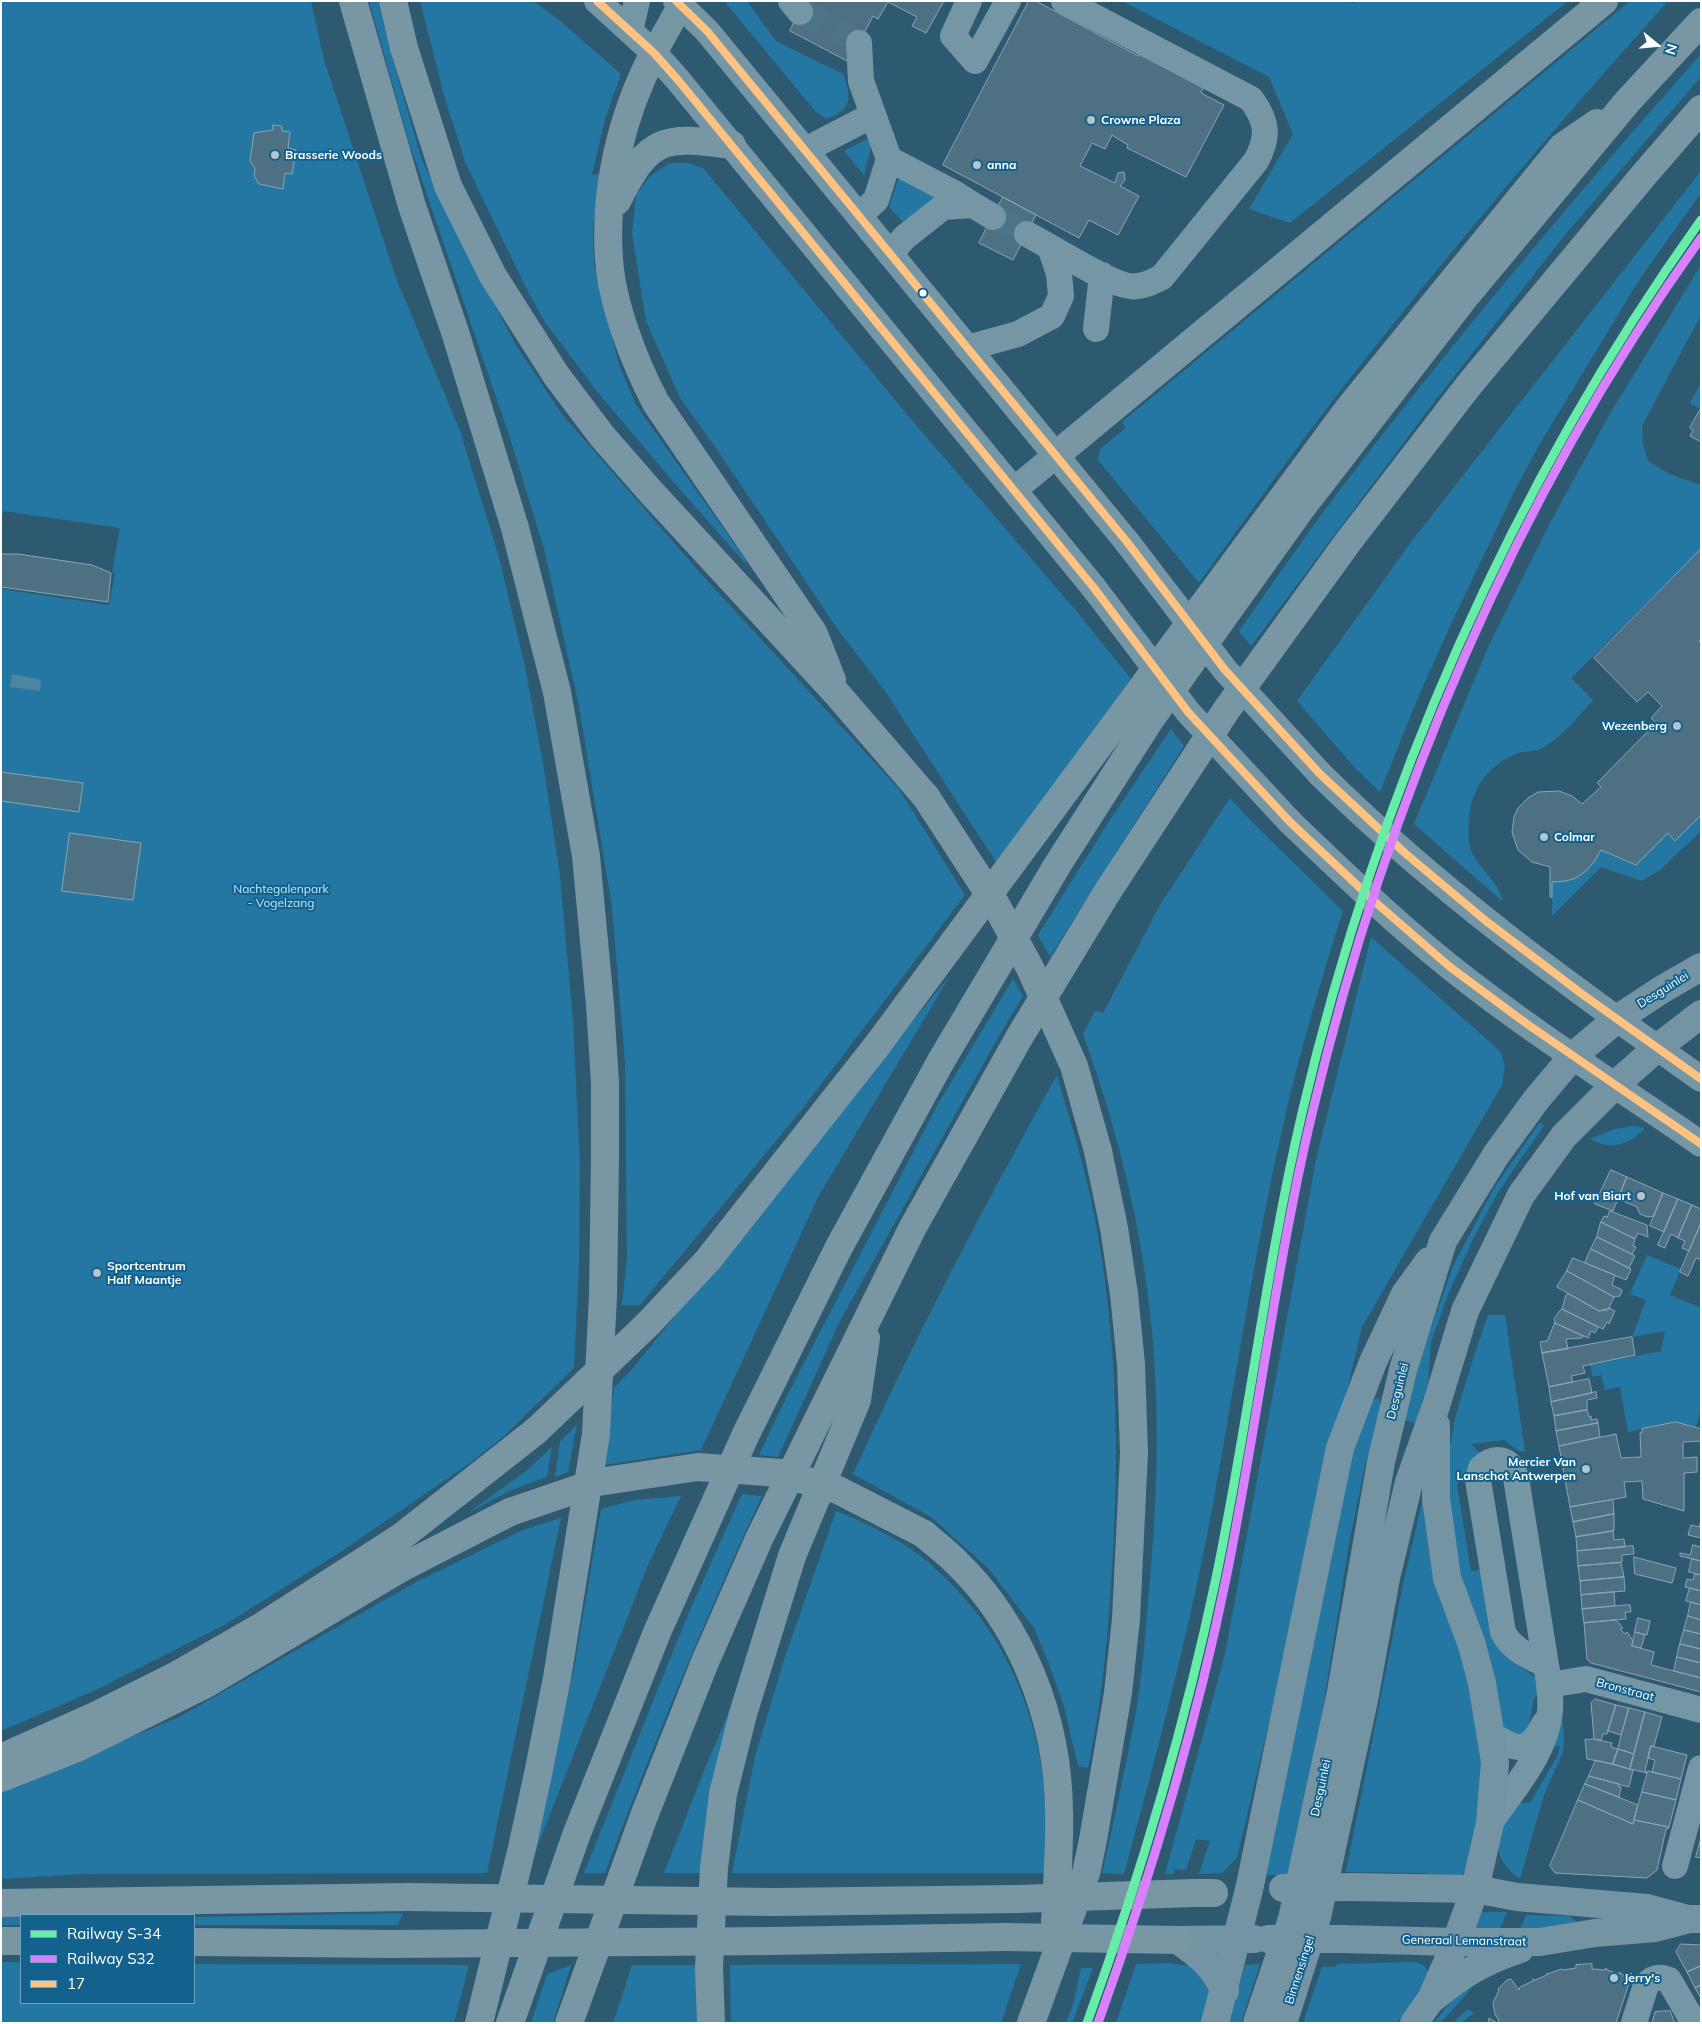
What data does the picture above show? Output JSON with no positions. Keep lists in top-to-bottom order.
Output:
{
  "streets": {
    "main road": ["Desguinlei", "Generaal Lemanstraat", "Binnensingel"],
    "street": ["Bronstraat"]
  },
  "crossings": [
    ["Desguinlei", "Binnensingel"]
  ],
  "parks": ["Nachtegalenpark - Vogelzang"],
  "places": [
    "Crowne Plaza",
    "Brasserie Woods",
    "anna",
    "Wezenberg",
    "Colmar",
    "Hof van Biart",
    "Sportcentrum Half Maantje",
    "Mercier Van Lanschot Antwerpen",
    "Jerry's"
  ],
  "lines": ["transit line 17", "rail line S-34", "rail line S32"],
  "legend": ["Railway S-34", "Railway S32", "17"],
  "north": "right"
}
